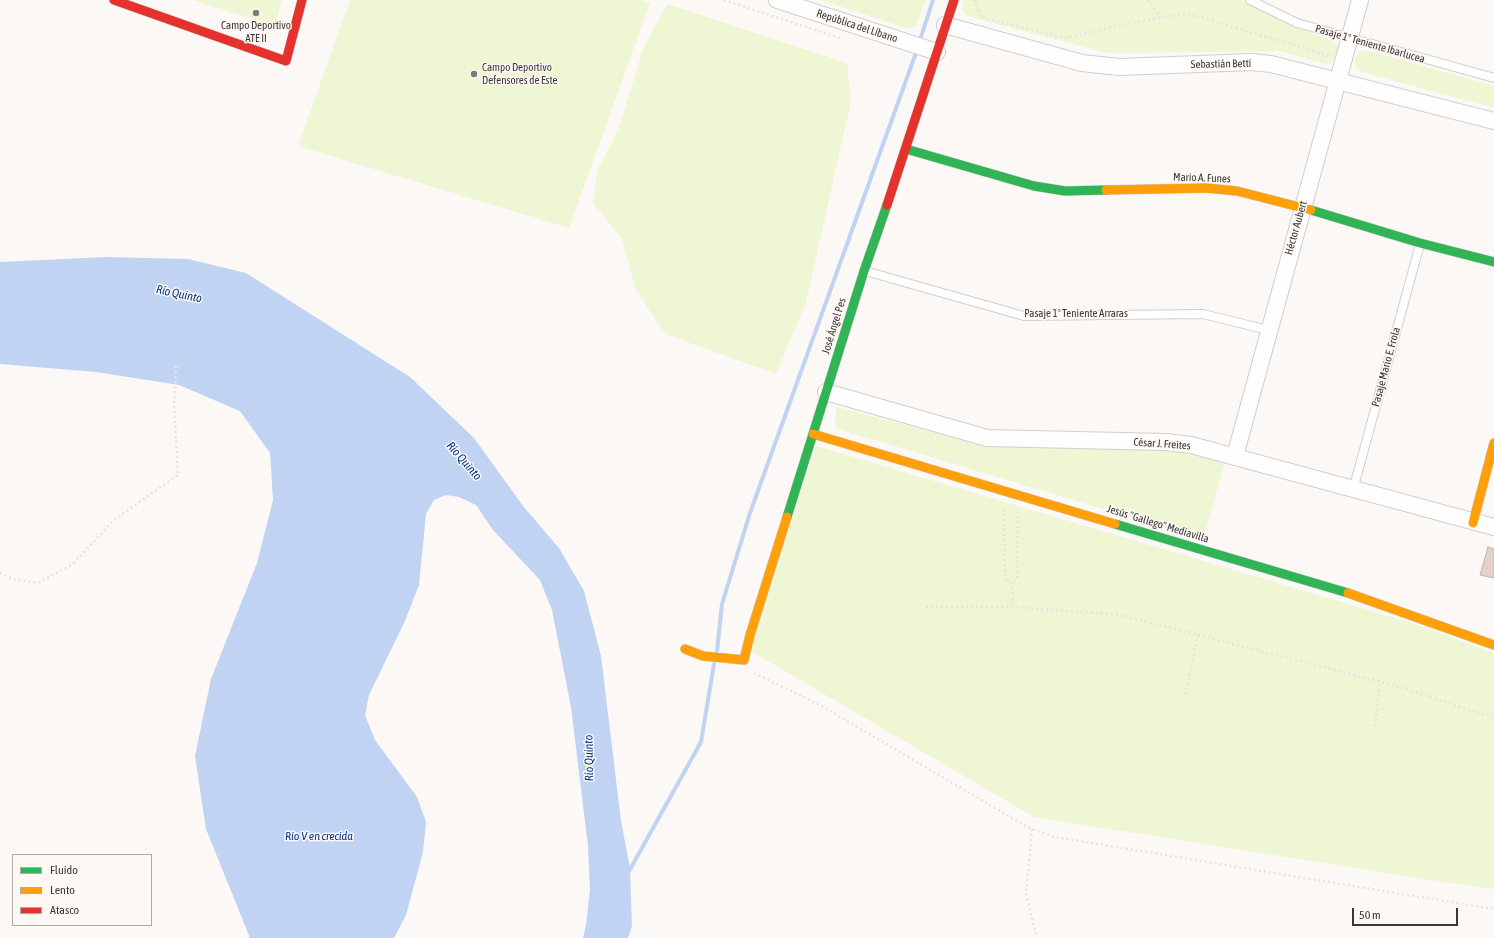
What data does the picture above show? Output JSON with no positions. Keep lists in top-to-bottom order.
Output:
{
  "streets": {
    "street": [
      "República del Líbano",
      "Sebastián Betti",
      "Mario A. Funes",
      "Héctor Aubert",
      "José Ángel Pes",
      "César J. Freites",
      "Jesús \"Gallego\" Mediavilla"
    ],
    "lane": ["Pasaje 1º Teniente Ibarlucea", "Pasaje 1º Teniente Arraras", "Pasaje Mario E. Frola"]
  },
  "crossings": [
    ["República del Líbano", "José Ángel Pes"],
    ["Pasaje 1º Teniente Ibarlucea", "Héctor Aubert"],
    ["Sebastián Betti", "Héctor Aubert"],
    ["Sebastián Betti", "José Ángel Pes"],
    ["Mario A. Funes", "Héctor Aubert"],
    ["Mario A. Funes", "José Ángel Pes"],
    ["Mario A. Funes", "Pasaje Mario E. Frola"],
    ["Héctor Aubert", "Pasaje 1º Teniente Arraras"],
    ["Héctor Aubert", "César J. Freites"],
    ["Pasaje 1º Teniente Arraras", "José Ángel Pes"],
    ["José Ángel Pes", "César J. Freites"],
    ["José Ángel Pes", "Jesús \"Gallego\" Mediavilla"],
    ["Pasaje Mario E. Frola", "César J. Freites"]
  ],
  "water": ["Río Quinto", "Río V en crecida"],
  "places": ["Campo Deportivo ATE II", "Campo Deportivo Defensores de Este"],
  "legend": ["Fluido", "Lento", "Atasco"],
  "scale_bar": "50 m"
}
